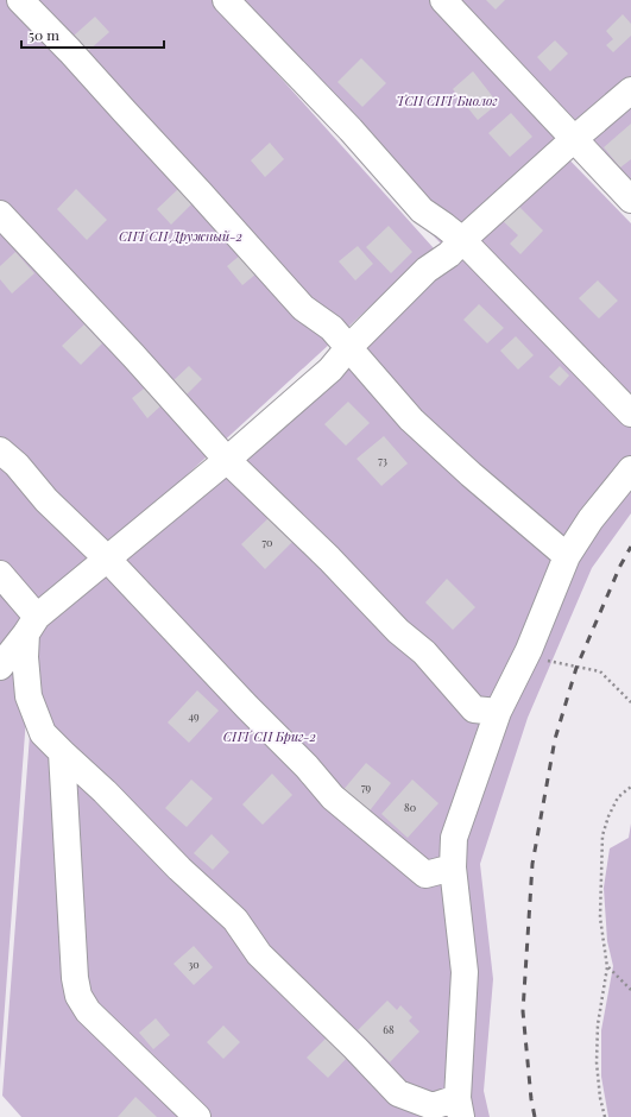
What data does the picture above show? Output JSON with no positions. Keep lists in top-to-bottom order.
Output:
{
  "parks": ["ТСН СНТ Биолог", "СНТ СН Дружный-2", "СНТ СН Бриг-2"],
  "house_numbers": [
    "73",
    "70",
    "49",
    "79",
    "80",
    "30",
    "68"
  ],
  "scale_bar": "50 m"
}
